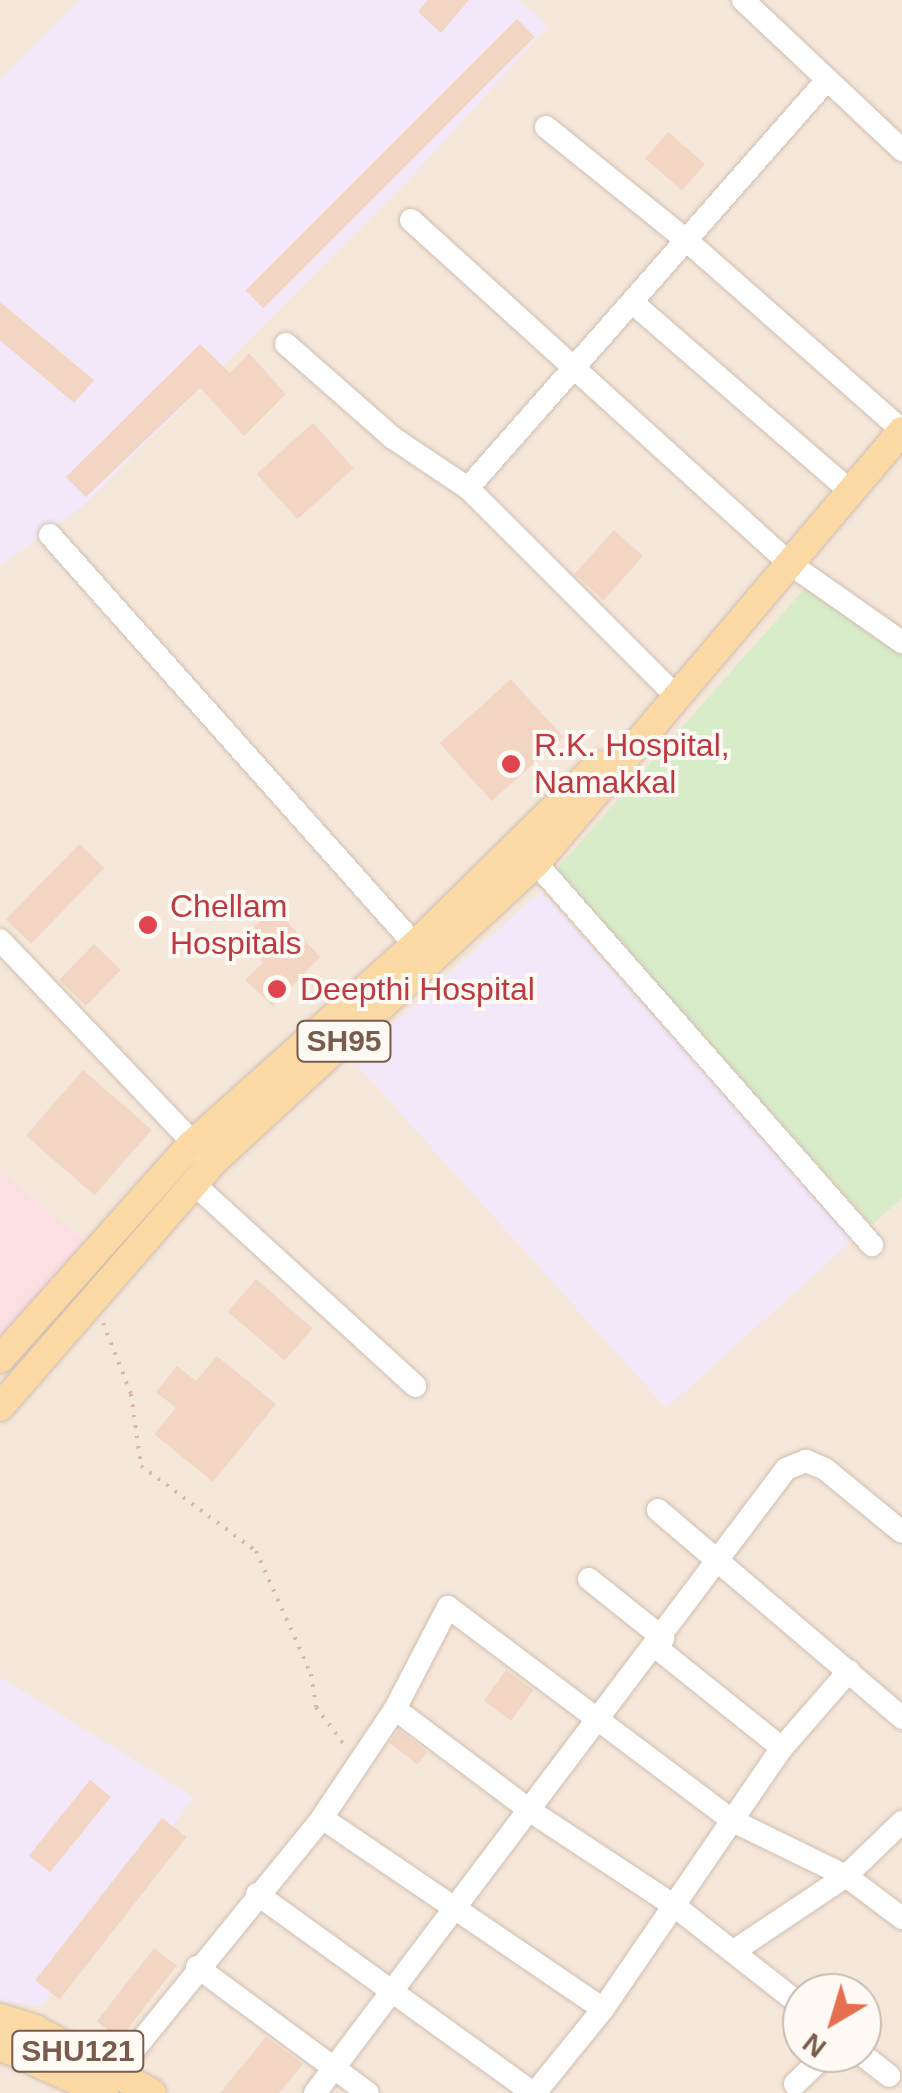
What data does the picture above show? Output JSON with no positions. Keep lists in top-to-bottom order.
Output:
{
  "streets": {
    "main road": ["SH95", "SHU121"]
  },
  "places": ["R.K. Hospital, Namakkal", "Chellam Hospitals", "Deepthi Hospital"],
  "north": "bottom left"
}
